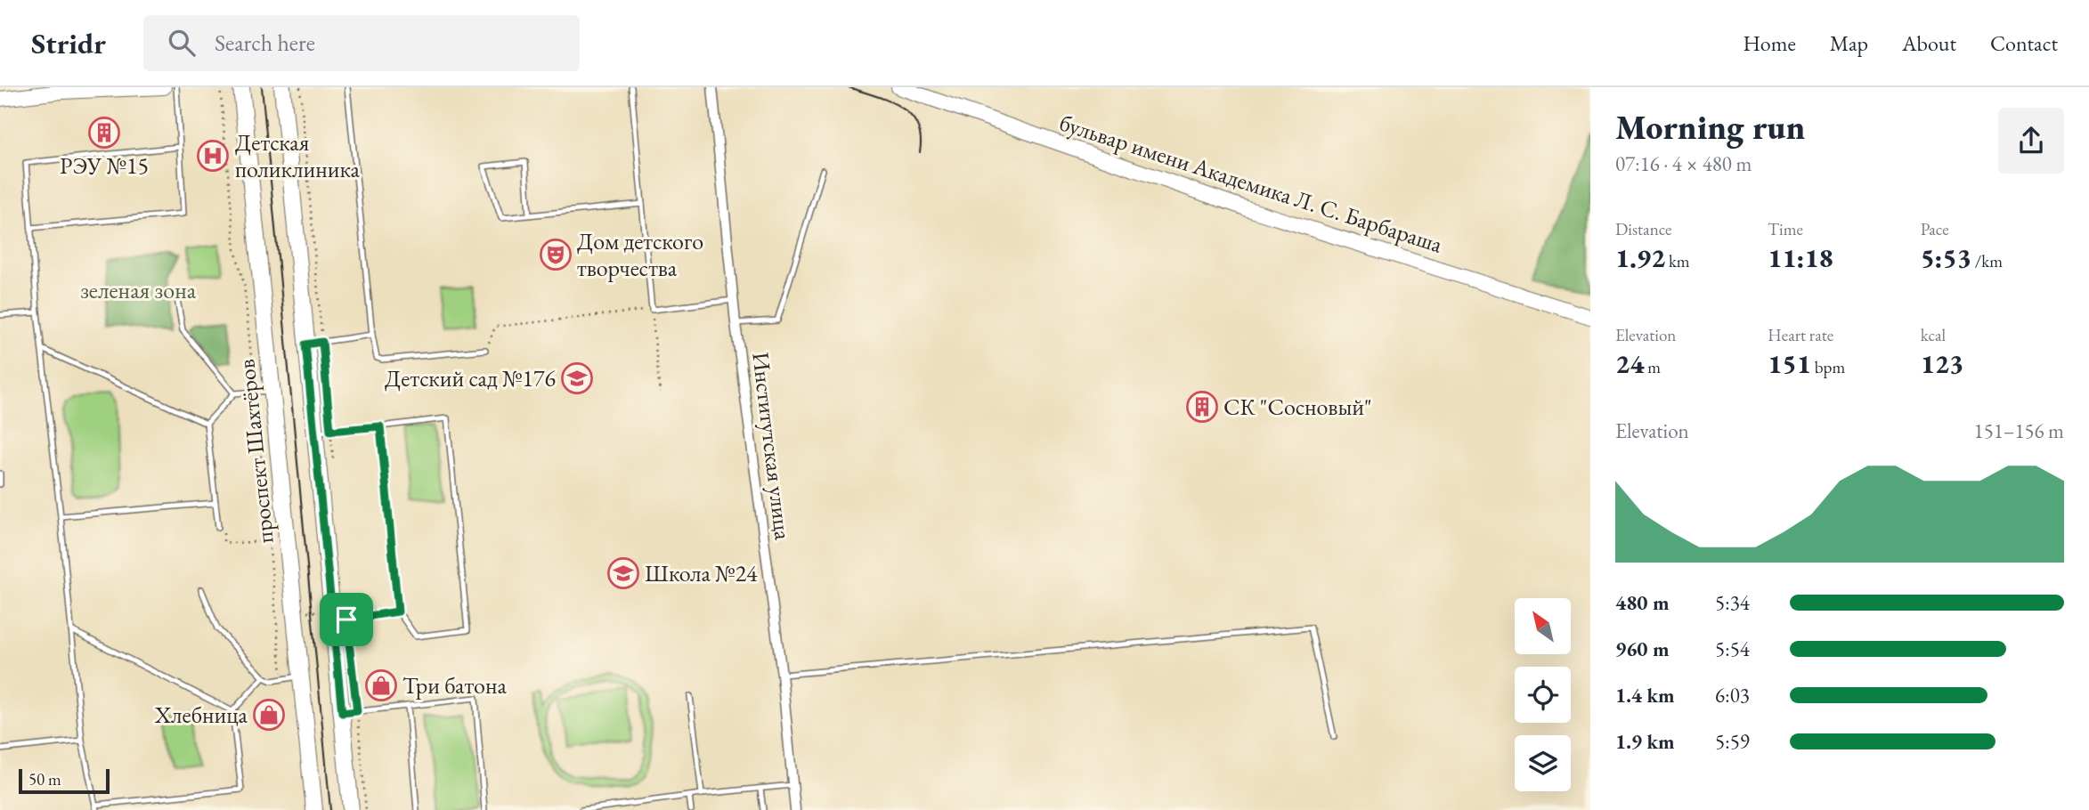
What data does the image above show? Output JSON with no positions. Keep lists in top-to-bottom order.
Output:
{
  "streets": {
    "main road": ["проспект Шахтёров"],
    "street": ["бульвар имени Академика Л. С. Барбараша", "Институтская улица"]
  },
  "parks": ["зеленая зона"],
  "places": {
    "building": ["РЭУ №15", "СК \"Сосновый\""],
    "hospital": ["Детская поликлиника"],
    "theatre": ["Дом детского творчества"],
    "school or university": ["Детский сад №176", "Школа №24"],
    "shop": ["Три батона", "Хлебница"]
  },
  "scale_bar": "50 m",
  "north": "top left",
  "page": {
    "header": "Stridr",
    "search": "Search here",
    "nav": [
      "Home",
      "Map",
      "About",
      "Contact"
    ],
    "heading": ["Morning run", "07:16 · 4 × 480 m"],
    "stats": [
      ["Distance", "1.92 km"],
      ["Time", "11:18"],
      ["Pace", "5:53 /km"],
      ["Elevation", "24 m"],
      ["Heart rate", "151 bpm"],
      ["kcal", "123"]
    ],
    "chart": ["Elevation", "151–156 m"],
    "list": [
      {
        "name": "480 m",
        "note": "5:34"
      },
      {
        "name": "960 m",
        "note": "5:54"
      },
      {
        "name": "1.4 km",
        "note": "6:03"
      },
      {
        "name": "1.9 km",
        "note": "5:59"
      }
    ],
    "scale": "50 m"
  }
}
